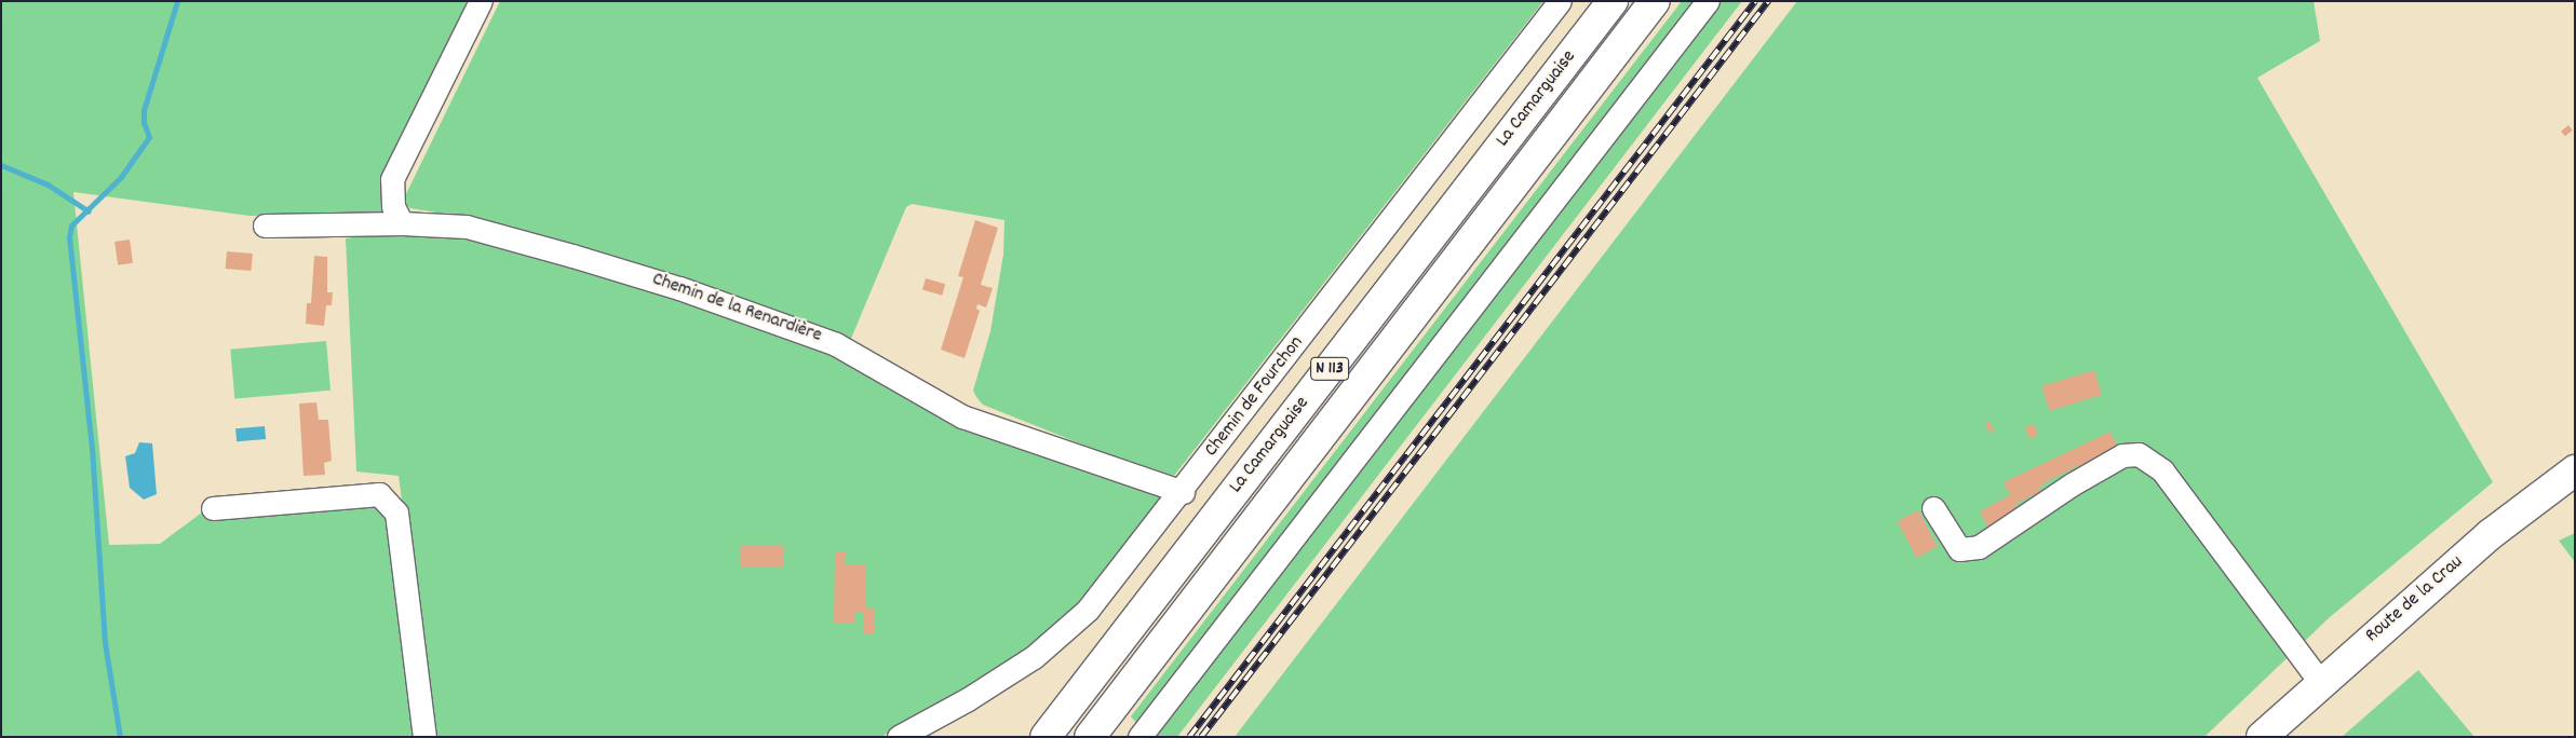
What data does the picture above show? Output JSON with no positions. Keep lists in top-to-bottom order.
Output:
{
  "streets": {
    "main road": ["La Camarguaise", "N 113", "Route de la Crau"],
    "street": ["Chemin de la Renardière", "Chemin de Fourchon"]
  },
  "crossings": [
    ["Chemin de la Renardière", "Chemin de Fourchon"]
  ]
}
